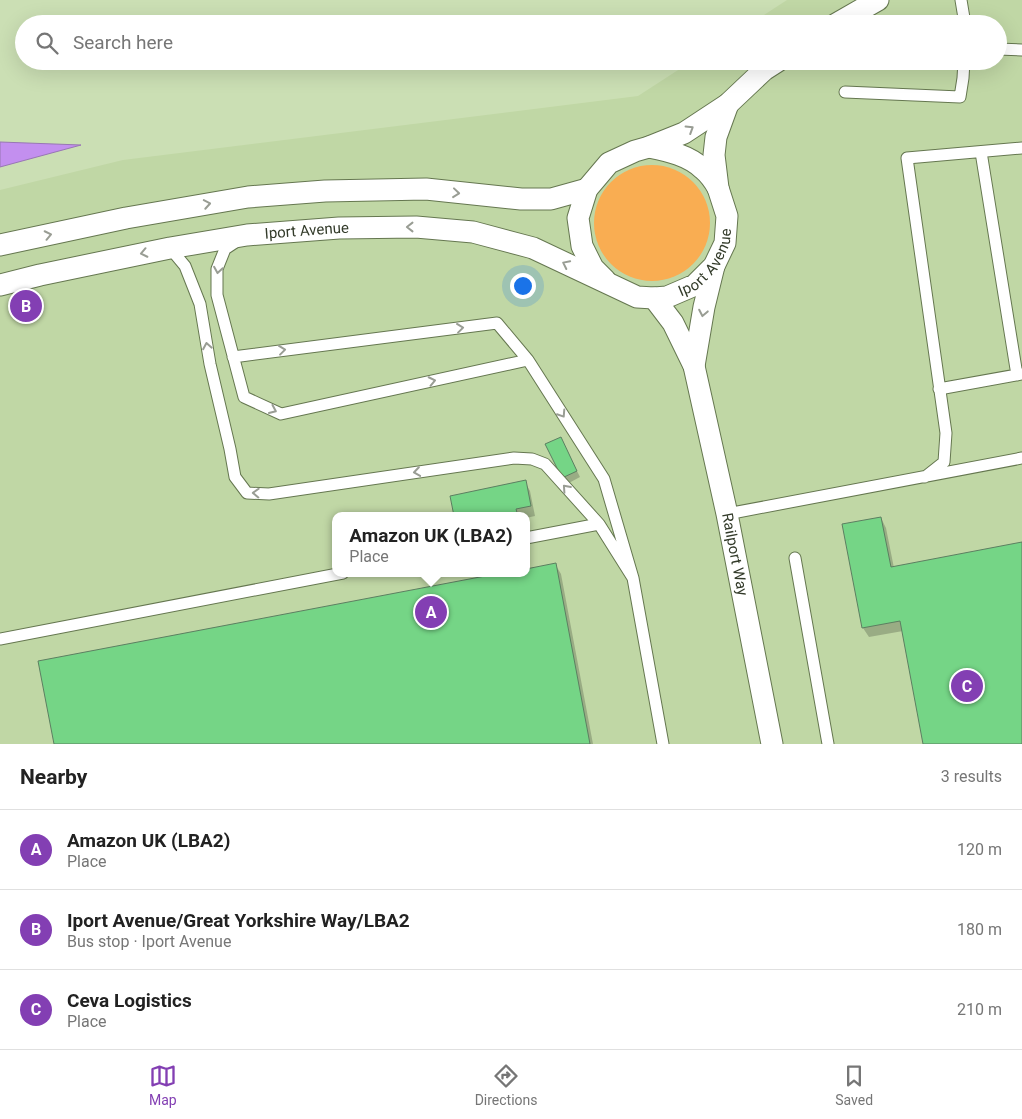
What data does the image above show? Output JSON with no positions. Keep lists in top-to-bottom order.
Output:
{
  "streets": {
    "street": ["Iport Avenue", "Railport Way"]
  },
  "crossings": [
    ["Iport Avenue", "Railport Way"]
  ],
  "page": {
    "search": "Search here",
    "pins": ["B", "A", "C"],
    "popup": ["Amazon UK (LBA2)", "Place"],
    "heading": ["Nearby", "3 results"],
    "list": [
      {
        "mark": "A",
        "name": "Amazon UK (LBA2)",
        "note": "Place",
        "value": "120 m"
      },
      {
        "mark": "B",
        "name": "Iport Avenue/Great Yorkshire Way/LBA2",
        "note": "Bus stop · Iport Avenue",
        "value": "180 m"
      },
      {
        "mark": "C",
        "name": "Ceva Logistics",
        "note": "Place",
        "value": "210 m"
      }
    ],
    "nav": ["Map", "Directions", "Saved"]
  }
}
